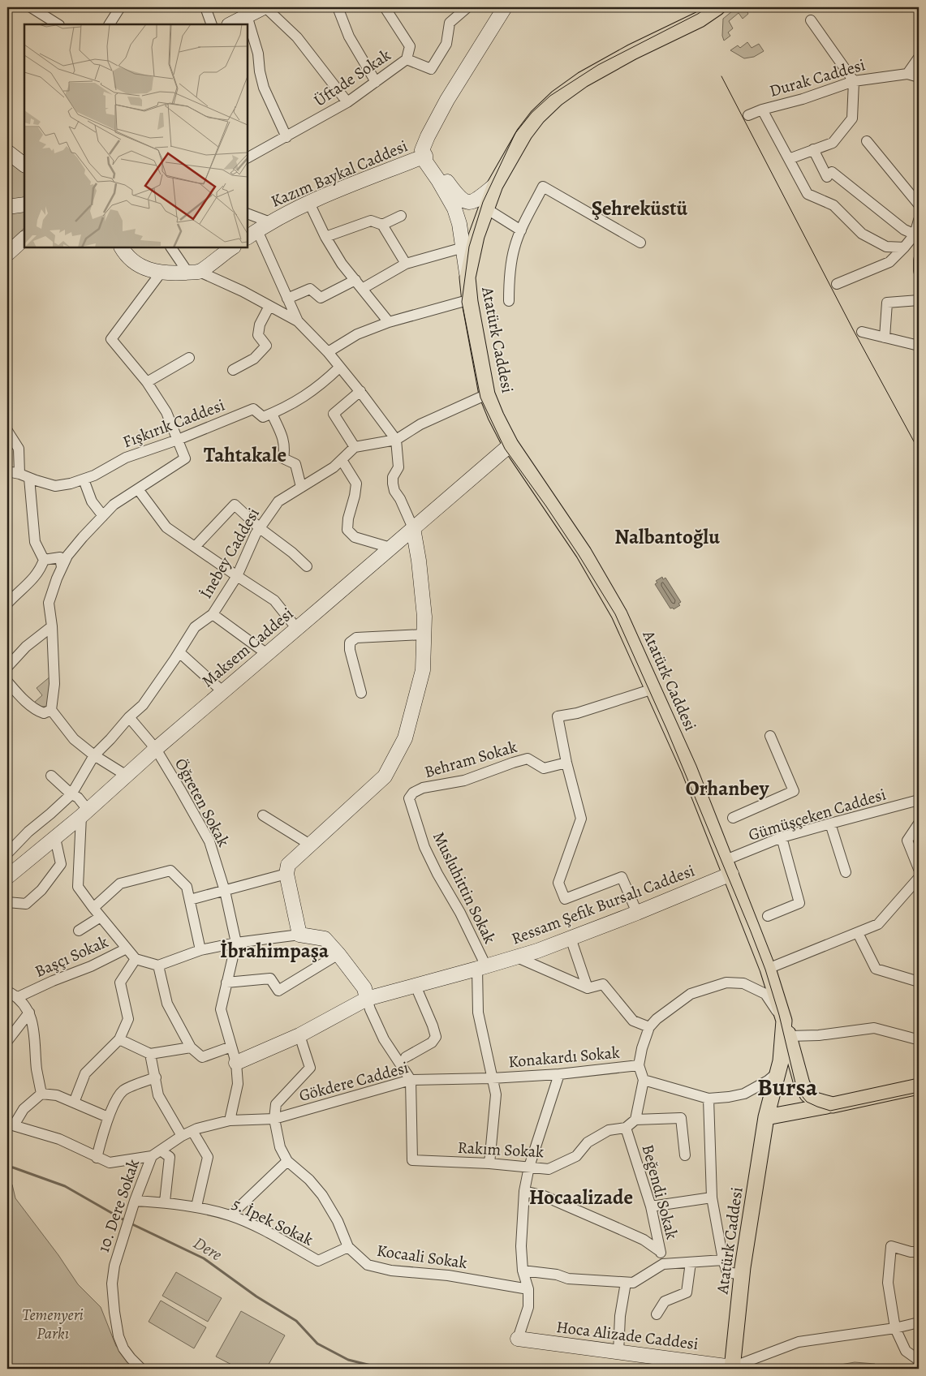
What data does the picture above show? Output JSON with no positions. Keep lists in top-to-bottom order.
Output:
{
  "streets": {
    "main road": [
      "Kazım Baykal Caddesi",
      "Atatürk Caddesi",
      "Maksem Caddesi",
      "Ressam Şefik Bursalı Caddesi",
      "Hoca Alizade Caddesi"
    ],
    "street": [
      "Üftade Sokak",
      "Durak Caddesi",
      "Fışkırık Caddesi",
      "İnebey Caddesi",
      "Behram Sokak",
      "Öğreten Sokak",
      "Gümüşçeken Caddesi",
      "Musluhittin Sokak",
      "Başçı Sokak",
      "Konakardı Sokak",
      "Gökdere Caddesi",
      "Rakım Sokak",
      "Beğendi Sokak",
      "10. Dere Sokak",
      "5. İpek Sokak",
      "Kocaali Sokak"
    ]
  },
  "crossings": [
    ["Kazım Baykal Caddesi", "Atatürk Caddesi"],
    ["Atatürk Caddesi", "Maksem Caddesi"],
    ["Atatürk Caddesi", "Gümüşçeken Caddesi"],
    ["Atatürk Caddesi", "Ressam Şefik Bursalı Caddesi"],
    ["Atatürk Caddesi", "Konakardı Sokak"],
    ["Atatürk Caddesi", "Hoca Alizade Caddesi"],
    ["İnebey Caddesi", "Öğreten Sokak"],
    ["Maksem Caddesi", "Öğreten Sokak"],
    ["Behram Sokak", "Musluhittin Sokak"],
    ["Gümüşçeken Caddesi", "Ressam Şefik Bursalı Caddesi"],
    ["Musluhittin Sokak", "Ressam Şefik Bursalı Caddesi"],
    ["Konakardı Sokak", "Gökdere Caddesi"],
    ["Gökdere Caddesi", "Rakım Sokak"],
    ["Gökdere Caddesi", "10. Dere Sokak"],
    ["Gökdere Caddesi", "Kocaali Sokak"],
    ["Rakım Sokak", "Beğendi Sokak"],
    ["10. Dere Sokak", "5. İpek Sokak"],
    ["5. İpek Sokak", "Kocaali Sokak"]
  ],
  "districts": [
    "Şehreküstü",
    "Tahtakale",
    "Nalbantoğlu",
    "Orhanbey",
    "İbrahimpaşa",
    "Bursa",
    "Hocaalizade"
  ],
  "water": ["Dere"],
  "parks": ["Temenyeri Parkı"]
}
